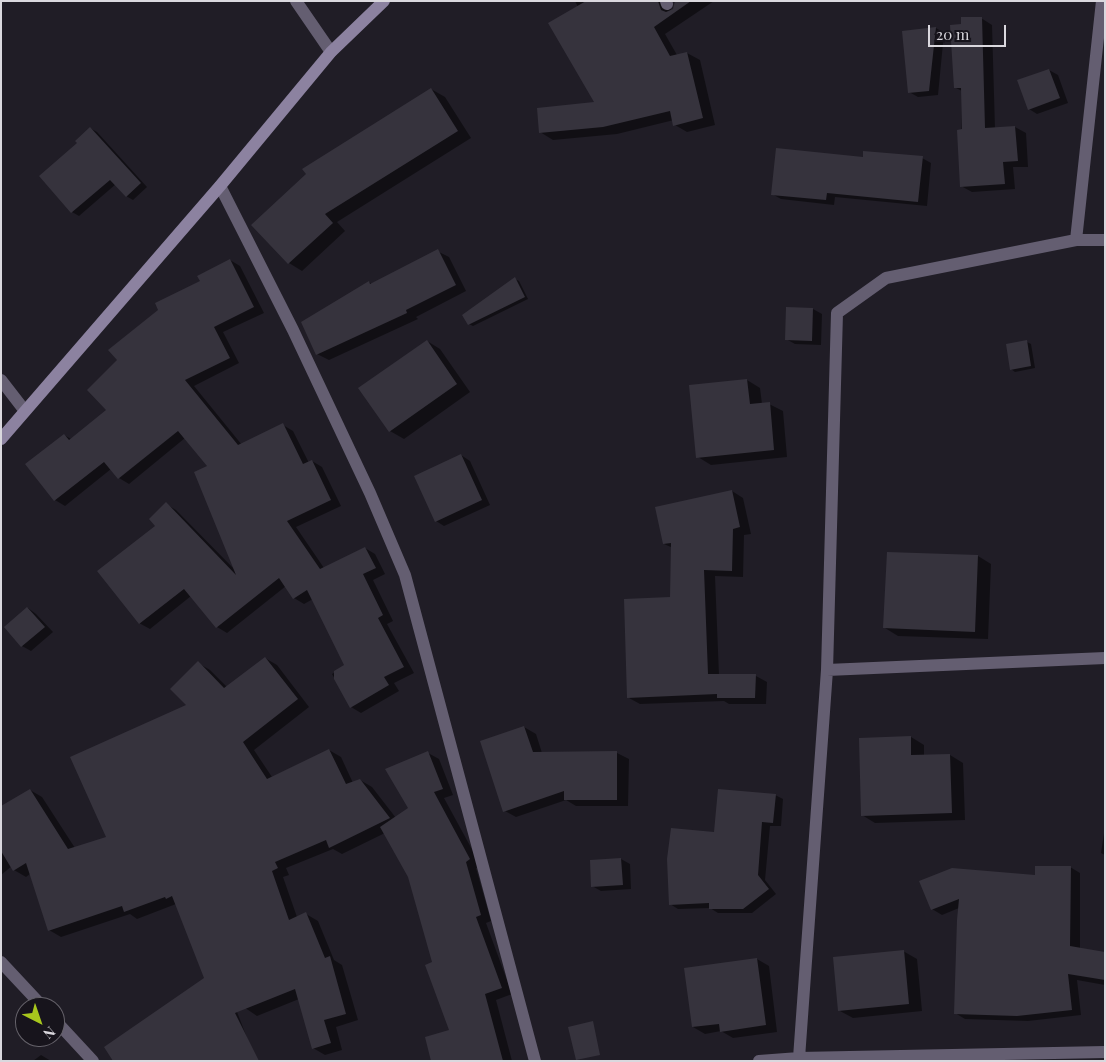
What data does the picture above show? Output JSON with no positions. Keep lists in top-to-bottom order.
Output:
{
  "scale_bar": "20 m",
  "north": "bottom right"
}
